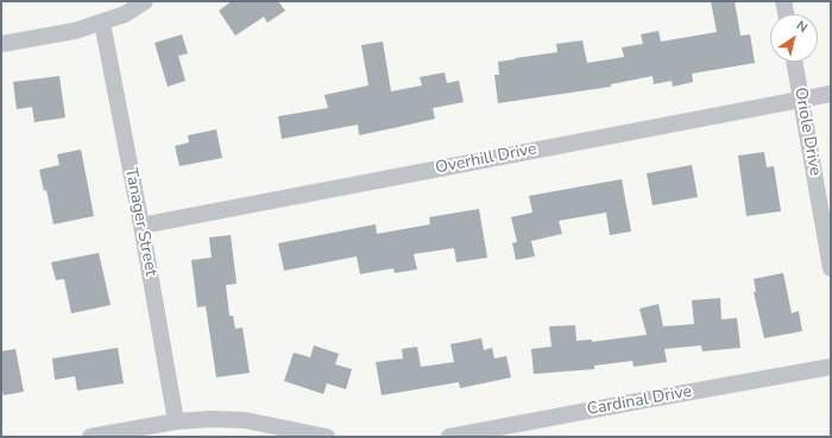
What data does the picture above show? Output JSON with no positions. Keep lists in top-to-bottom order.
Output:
{
  "streets": {
    "street": [
      "Oriole Drive",
      "Overhill Drive",
      "Tanager Street",
      "Cardinal Drive"
    ]
  },
  "crossings": [
    ["Oriole Drive", "Overhill Drive"],
    ["Overhill Drive", "Tanager Street"]
  ],
  "north": "top right"
}
